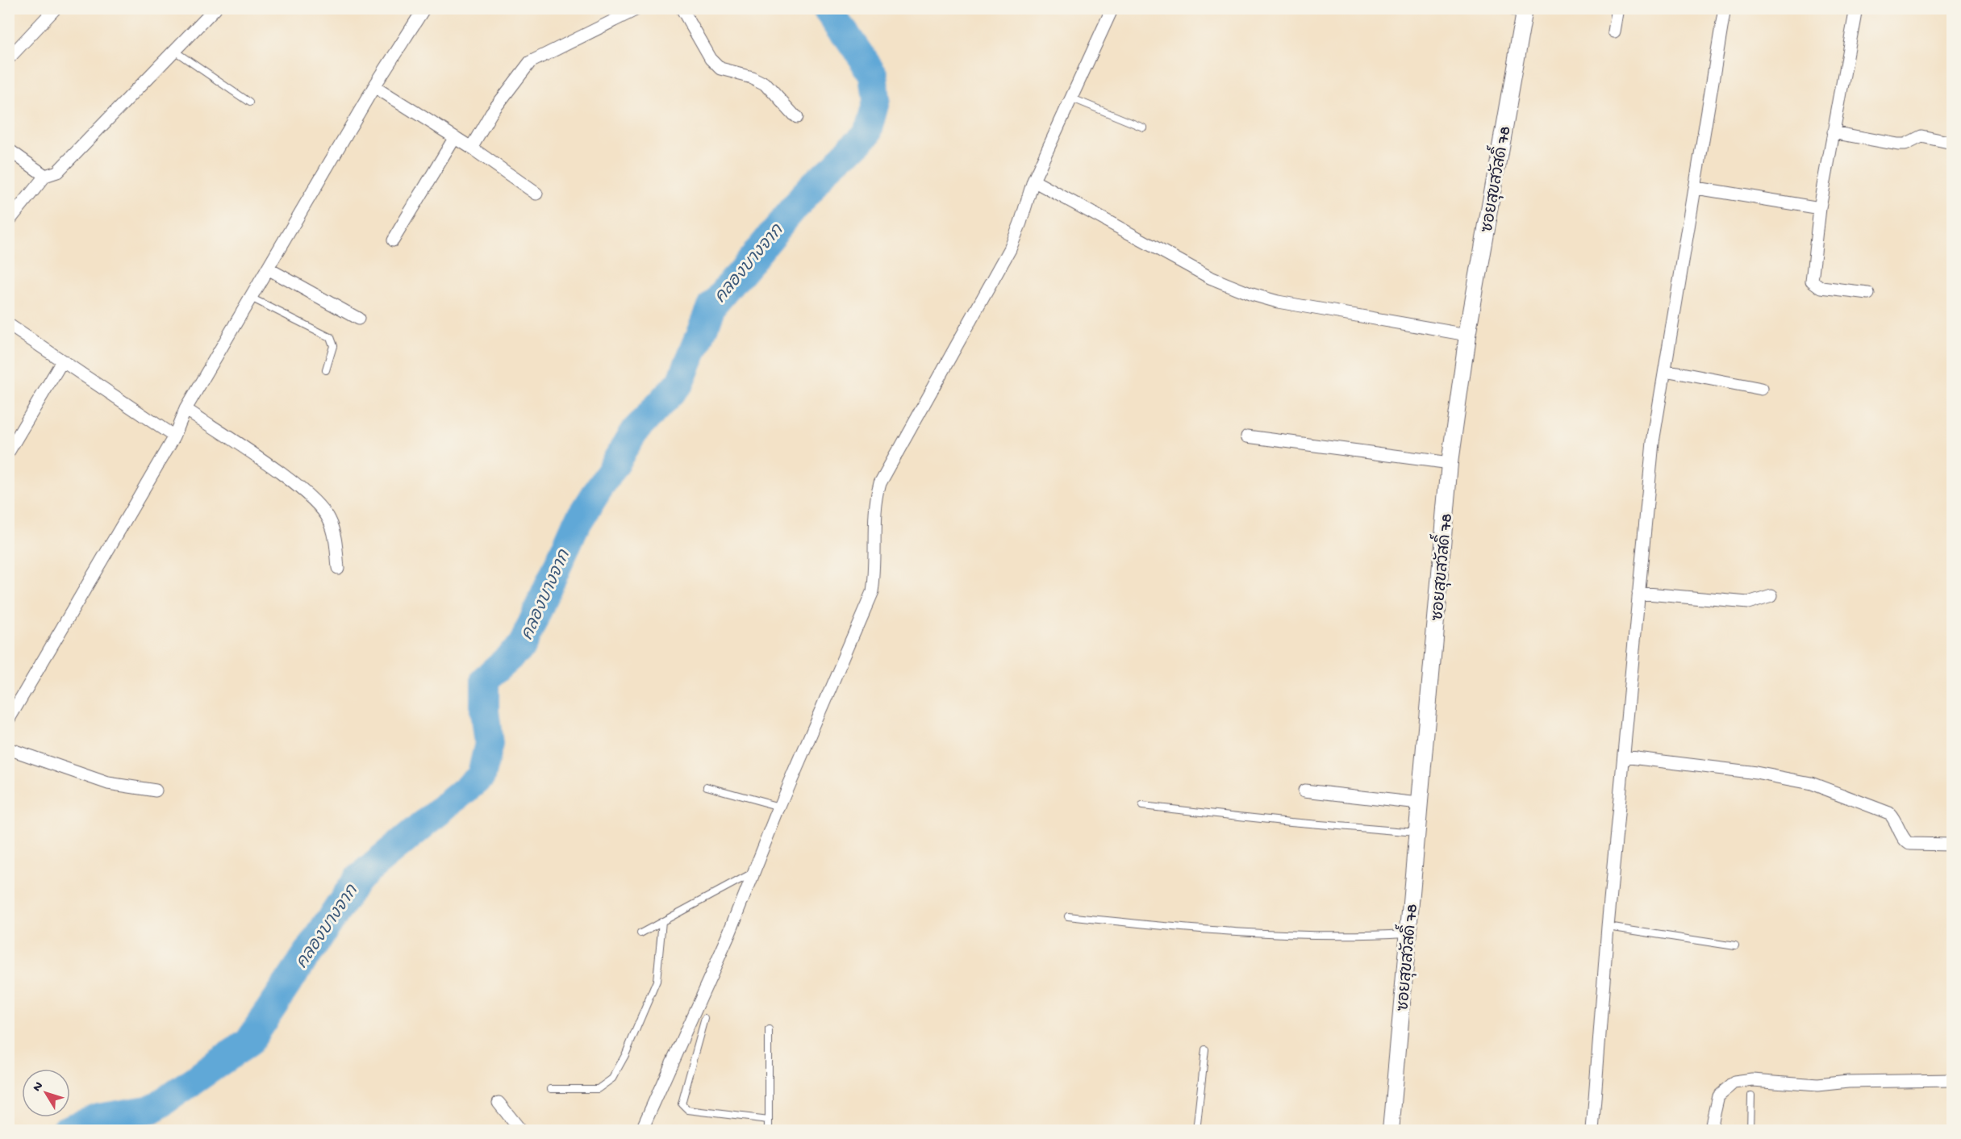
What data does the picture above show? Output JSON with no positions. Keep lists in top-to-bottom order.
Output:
{
  "streets": {
    "street": ["ซอยสุขสวัสดิ์ 78"]
  },
  "water": ["คลองบางจาก"],
  "north": "top left"
}
